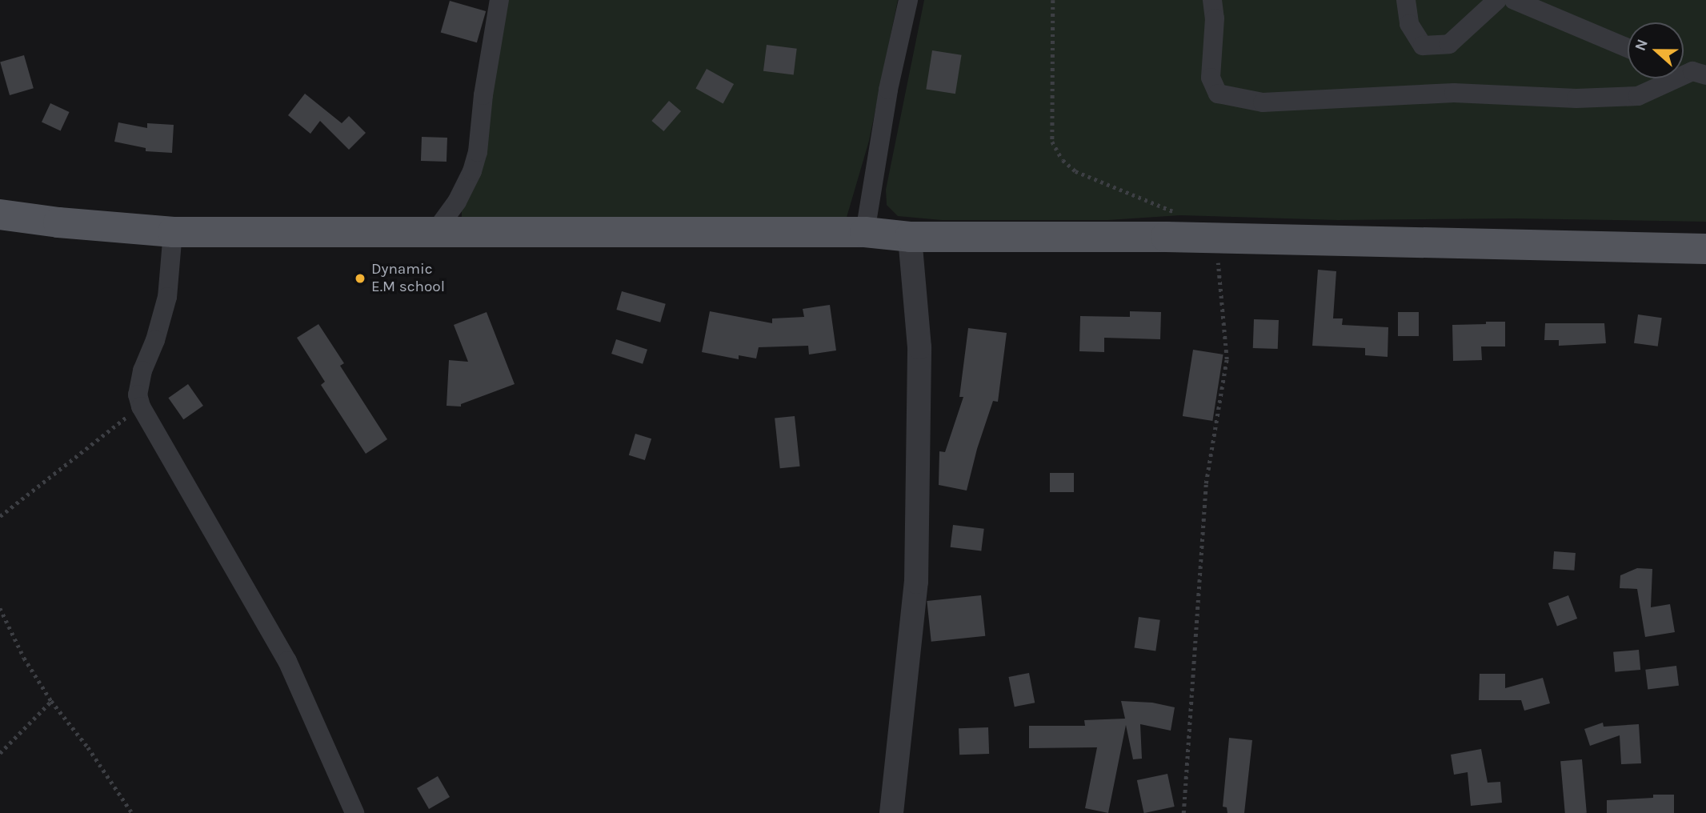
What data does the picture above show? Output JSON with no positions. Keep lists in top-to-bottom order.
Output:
{
  "places": ["Dynamic E.M school"],
  "north": "left"
}
